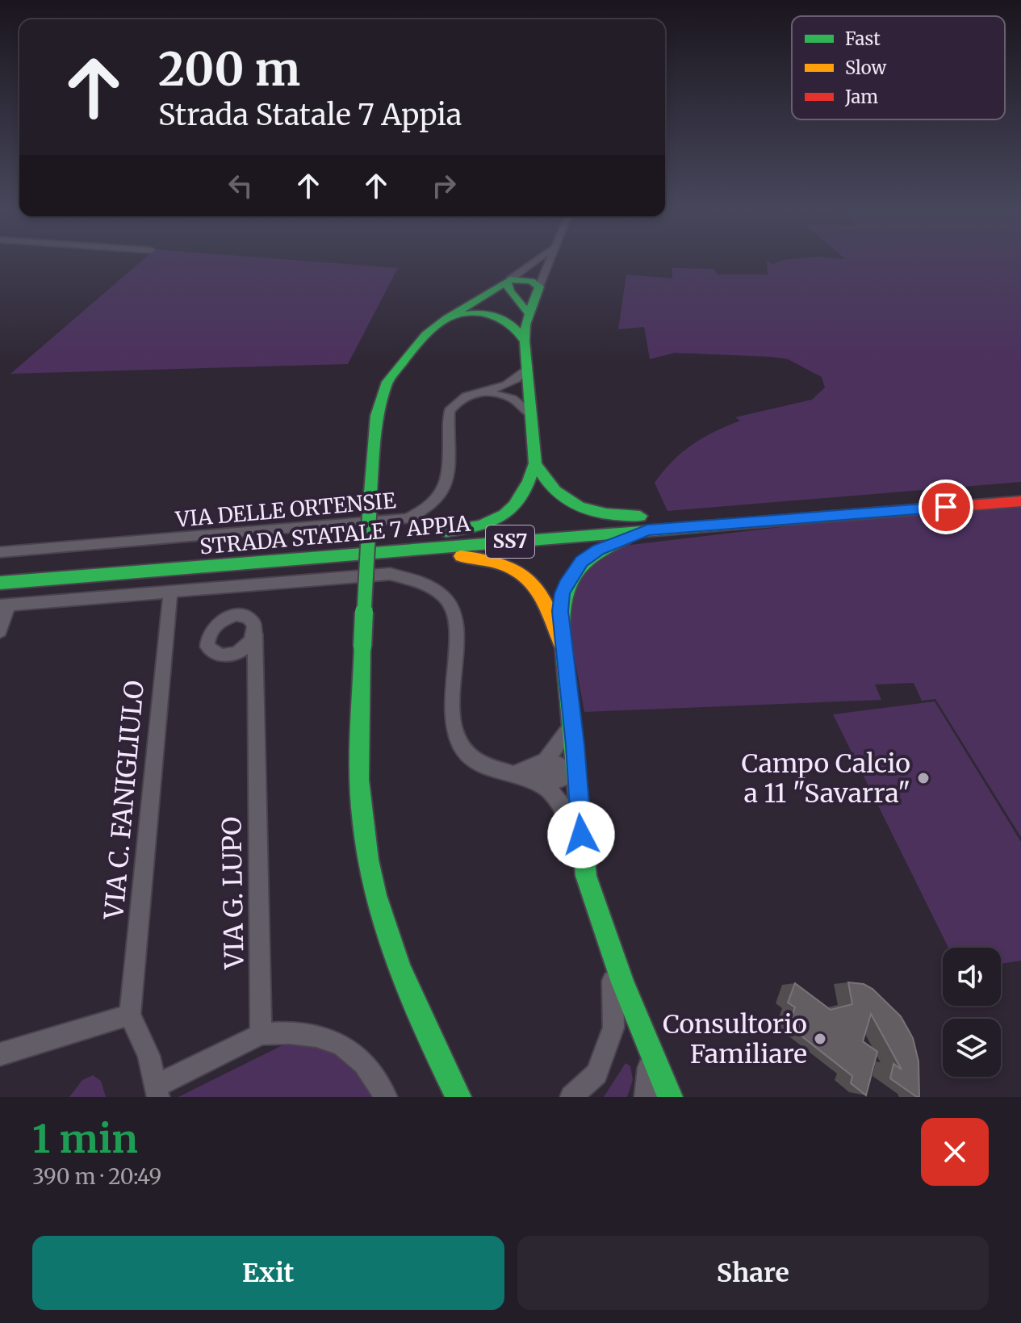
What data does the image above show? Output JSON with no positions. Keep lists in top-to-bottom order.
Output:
{
  "streets": {
    "main road": ["STRADA STATALE 7 APPIA", "SS7"],
    "street": ["VIA DELLE ORTENSIE", "VIA C. FANIGLIULO", "VIA G. LUPO"]
  },
  "places": ["Campo Calcio a 11 \"Savarra\"", "Consultorio Familiare"],
  "legend": ["Fast", "Slow", "Jam"],
  "page": {
    "turn": ["200 m", "Strada Statale 7 Appia"],
    "heading": ["1 min", "390 m · 20:49"],
    "buttons": ["Exit", "Share"]
  }
}
